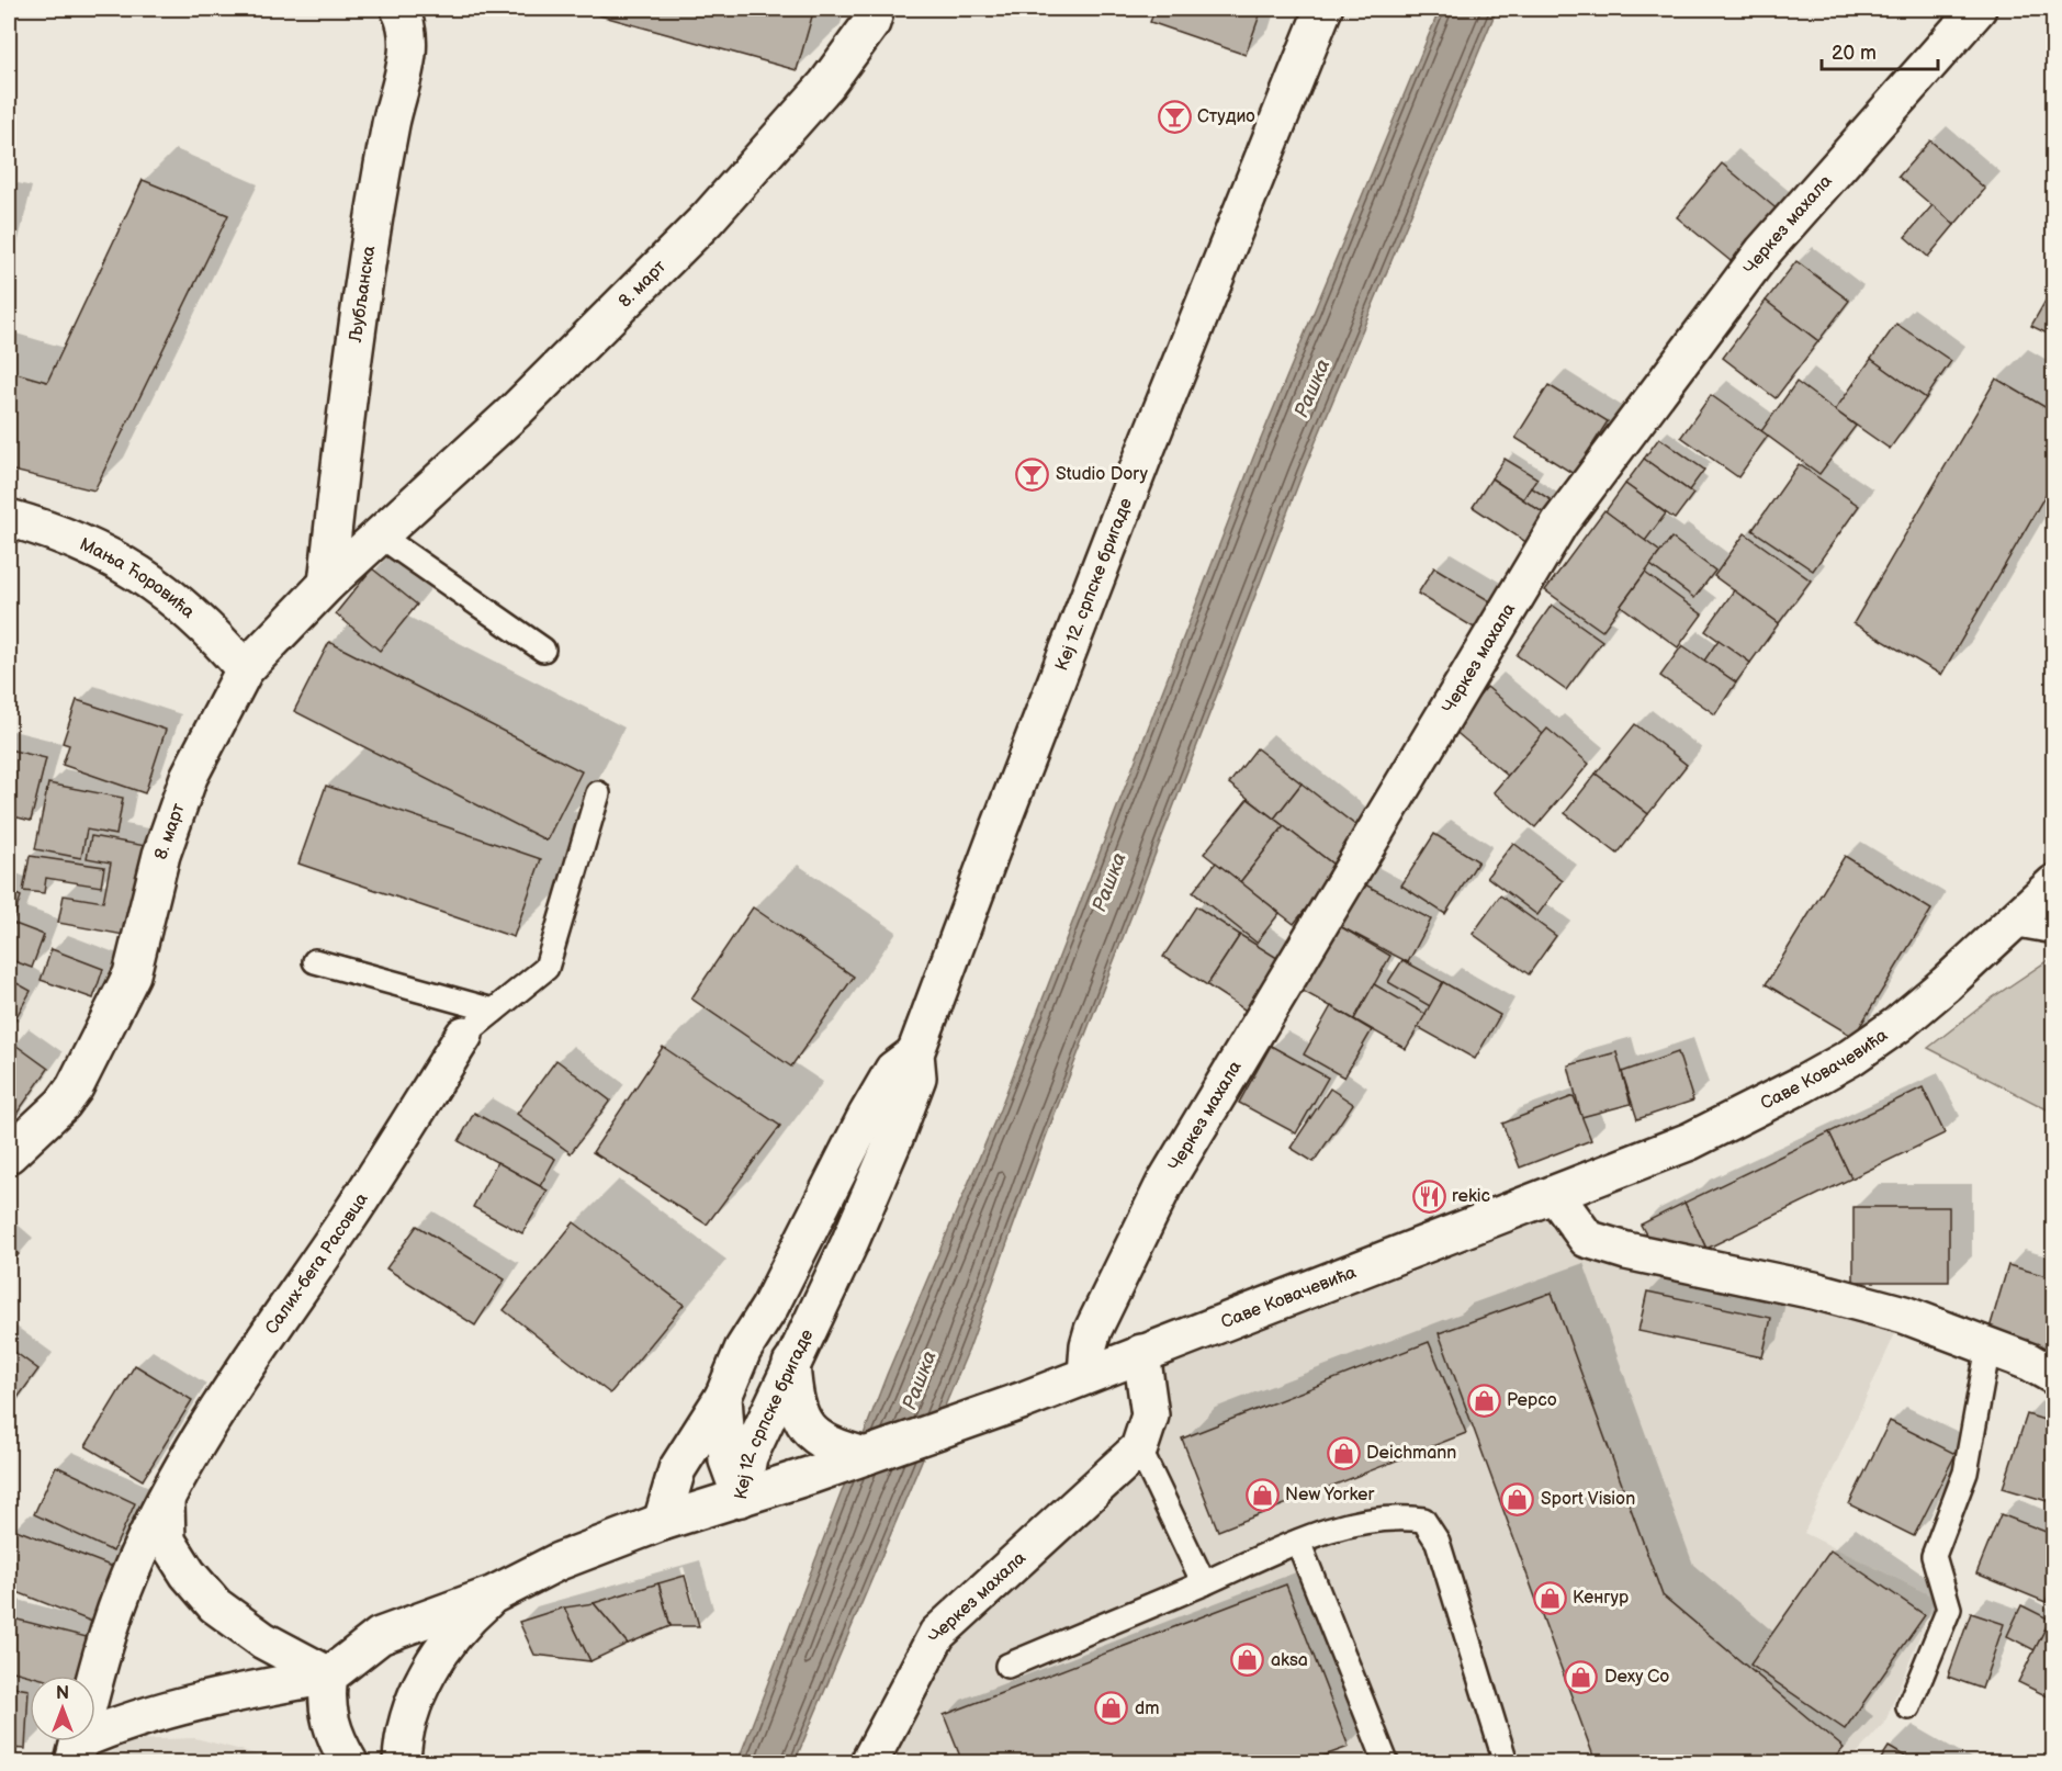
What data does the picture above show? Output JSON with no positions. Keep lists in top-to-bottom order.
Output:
{
  "streets": {
    "street": [
      "Черкез махала",
      "8. март",
      "Љубљанска",
      "Мања Ћоровића",
      "Кеј 12. српске бригаде",
      "Саве Ковачевића",
      "Салих-бега Расовца"
    ]
  },
  "crossings": [
    ["Черкез махала", "Саве Ковачевића"],
    ["8. март", "Љубљанска"],
    ["8. март", "Мања Ћоровића"],
    ["Кеј 12. српске бригаде", "Саве Ковачевића"]
  ],
  "water": ["Рашка"],
  "places": {
    "bar": ["Студио", "Studio Dory"],
    "restaurant": ["rekic"],
    "shop": [
      "Pepco",
      "Deichmann",
      "New Yorker",
      "Sport Vision",
      "Кенгур",
      "aksa",
      "Dexy Co",
      "dm"
    ]
  },
  "scale_bar": "20 m",
  "north": "top"
}
